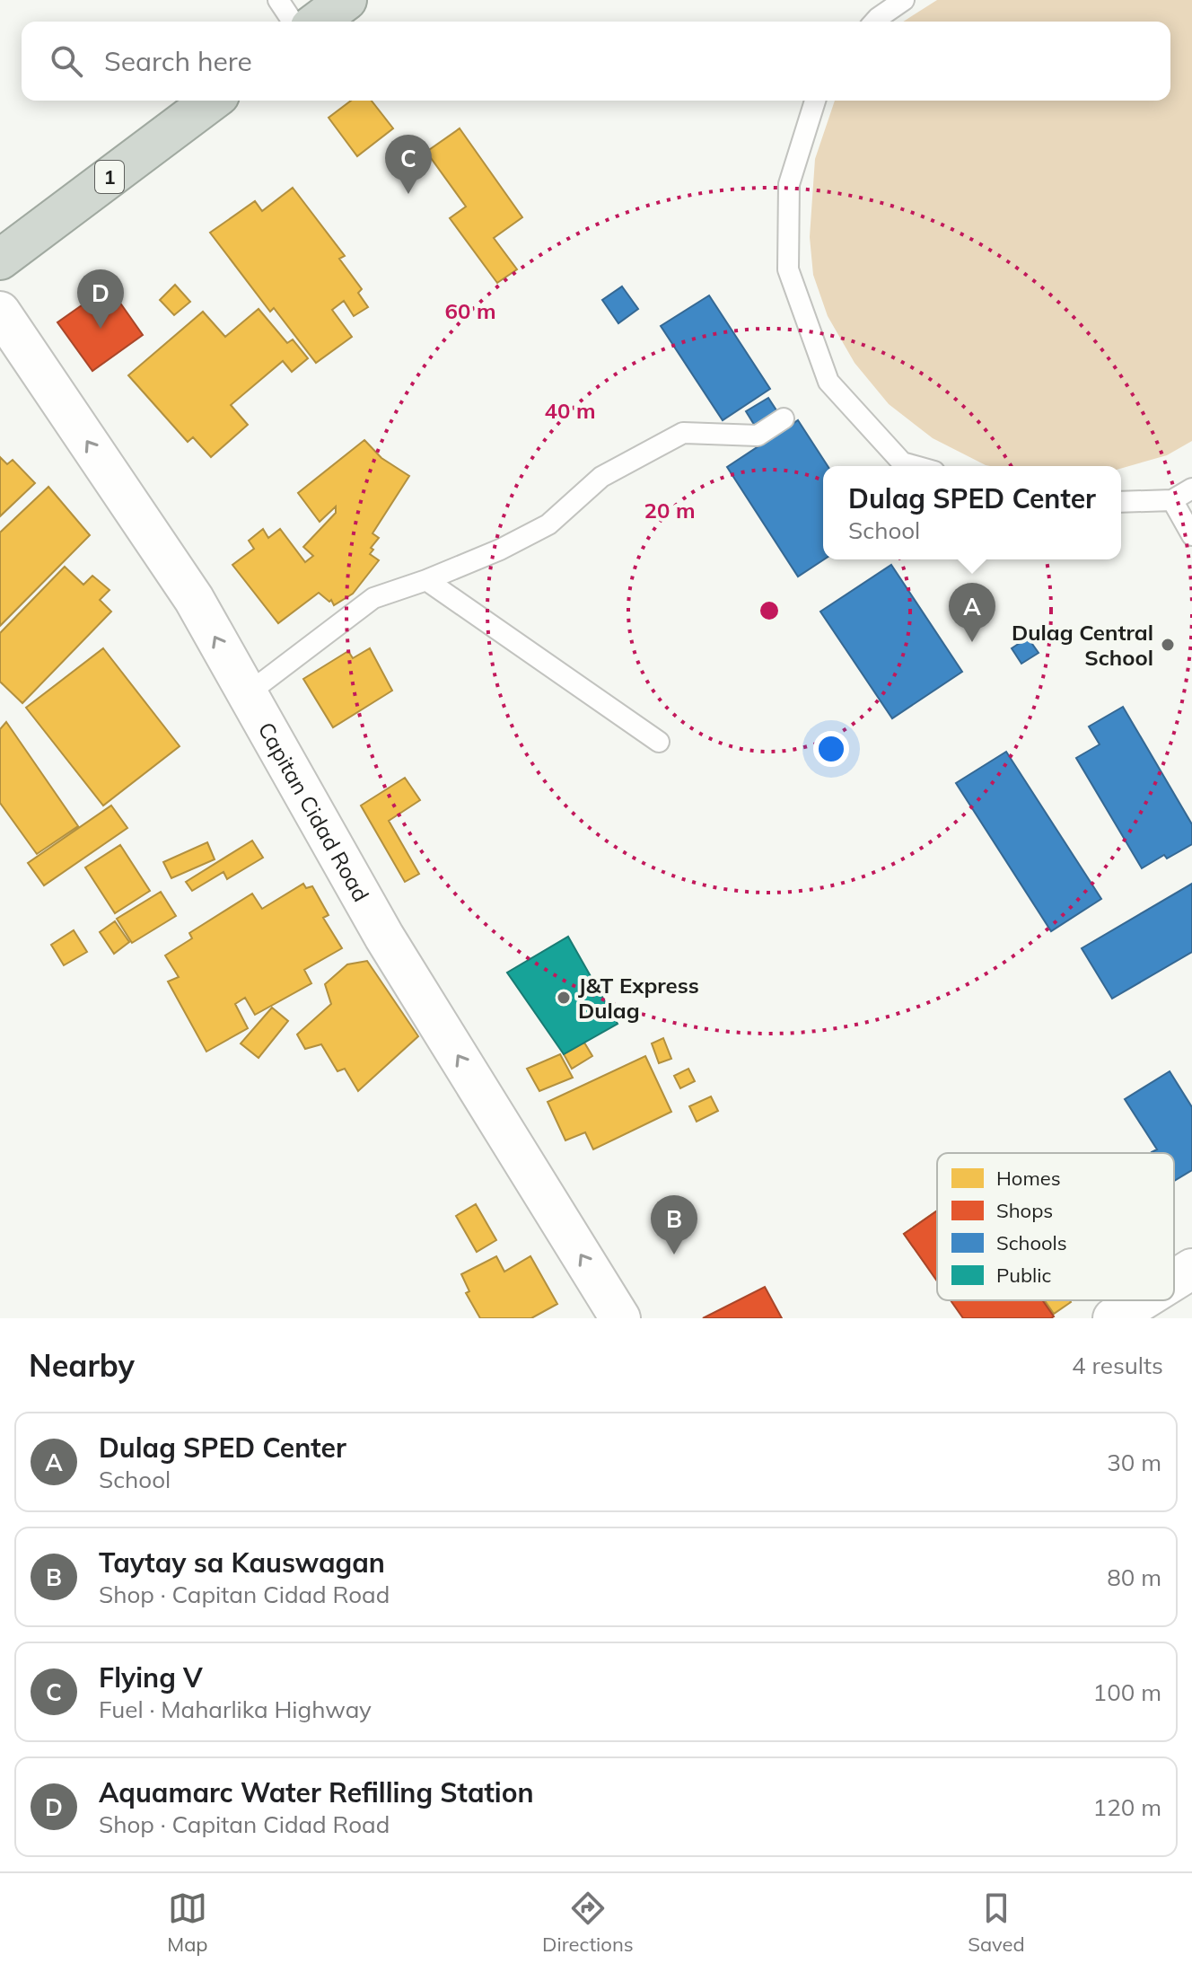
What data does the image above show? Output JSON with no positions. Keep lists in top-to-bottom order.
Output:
{
  "streets": {
    "highway": ["1"],
    "street": ["Capitan Cidad Road"]
  },
  "one_way": ["Capitan Cidad Road"],
  "places": ["Dulag Central School", "J&T Express Dulag"],
  "legend": [
    "Homes",
    "Shops",
    "Schools",
    "Public"
  ],
  "page": {
    "search": "Search here",
    "pins": [
      "C",
      "D",
      "A",
      "B"
    ],
    "popup": ["Dulag SPED Center", "School"],
    "heading": ["Nearby", "4 results"],
    "list": [
      {
        "mark": "A",
        "name": "Dulag SPED Center",
        "note": "School",
        "value": "30 m"
      },
      {
        "mark": "B",
        "name": "Taytay sa Kauswagan",
        "note": "Shop · Capitan Cidad Road",
        "value": "80 m"
      },
      {
        "mark": "C",
        "name": "Flying V",
        "note": "Fuel · Maharlika Highway",
        "value": "100 m"
      },
      {
        "mark": "D",
        "name": "Aquamarc Water Refilling Station",
        "note": "Shop · Capitan Cidad Road",
        "value": "120 m"
      }
    ],
    "nav": ["Map", "Directions", "Saved"]
  },
  "rings": ["60 m", "40 m", "20 m"]
}
